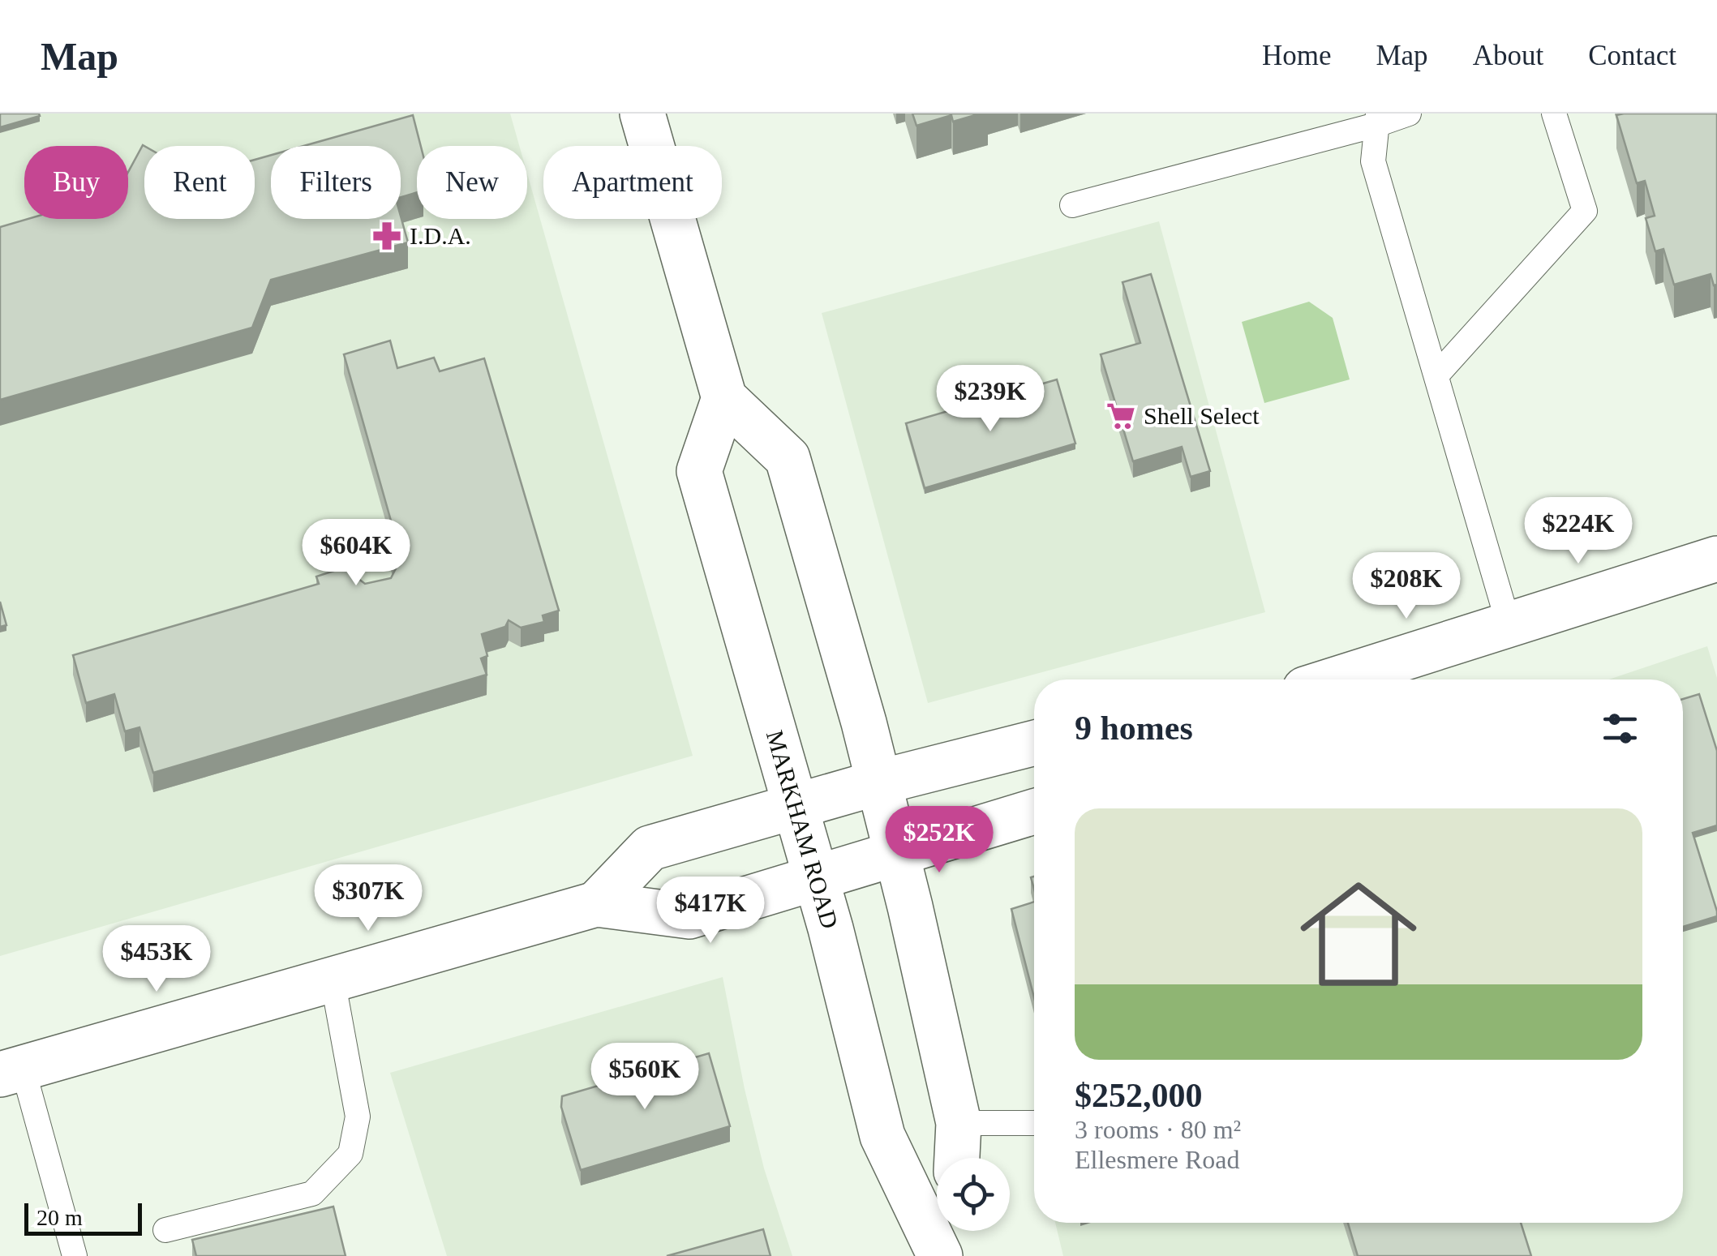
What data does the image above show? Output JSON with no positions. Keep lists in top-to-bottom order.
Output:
{
  "streets": {
    "main road": ["MARKHAM ROAD"]
  },
  "places": {
    "pharmacy": ["I.D.A."],
    "supermarket": ["Shell Select"]
  },
  "scale_bar": "20 m",
  "page": {
    "header": "Map",
    "nav": [
      "Home",
      "Map",
      "About",
      "Contact"
    ],
    "chip": [
      "Buy",
      "Rent",
      "Filters",
      "New",
      "Apartment"
    ],
    "price": [
      "$239K",
      "$224K",
      "$604K",
      "$208K",
      "$252K",
      "$307K",
      "$417K",
      "$453K",
      "$560K"
    ],
    "heading": "9 homes",
    "list": [
      {
        "name": "$252,000",
        "note": "3 rooms · 80 m² · Ellesmere Road"
      }
    ],
    "scale": "20 m"
  }
}
